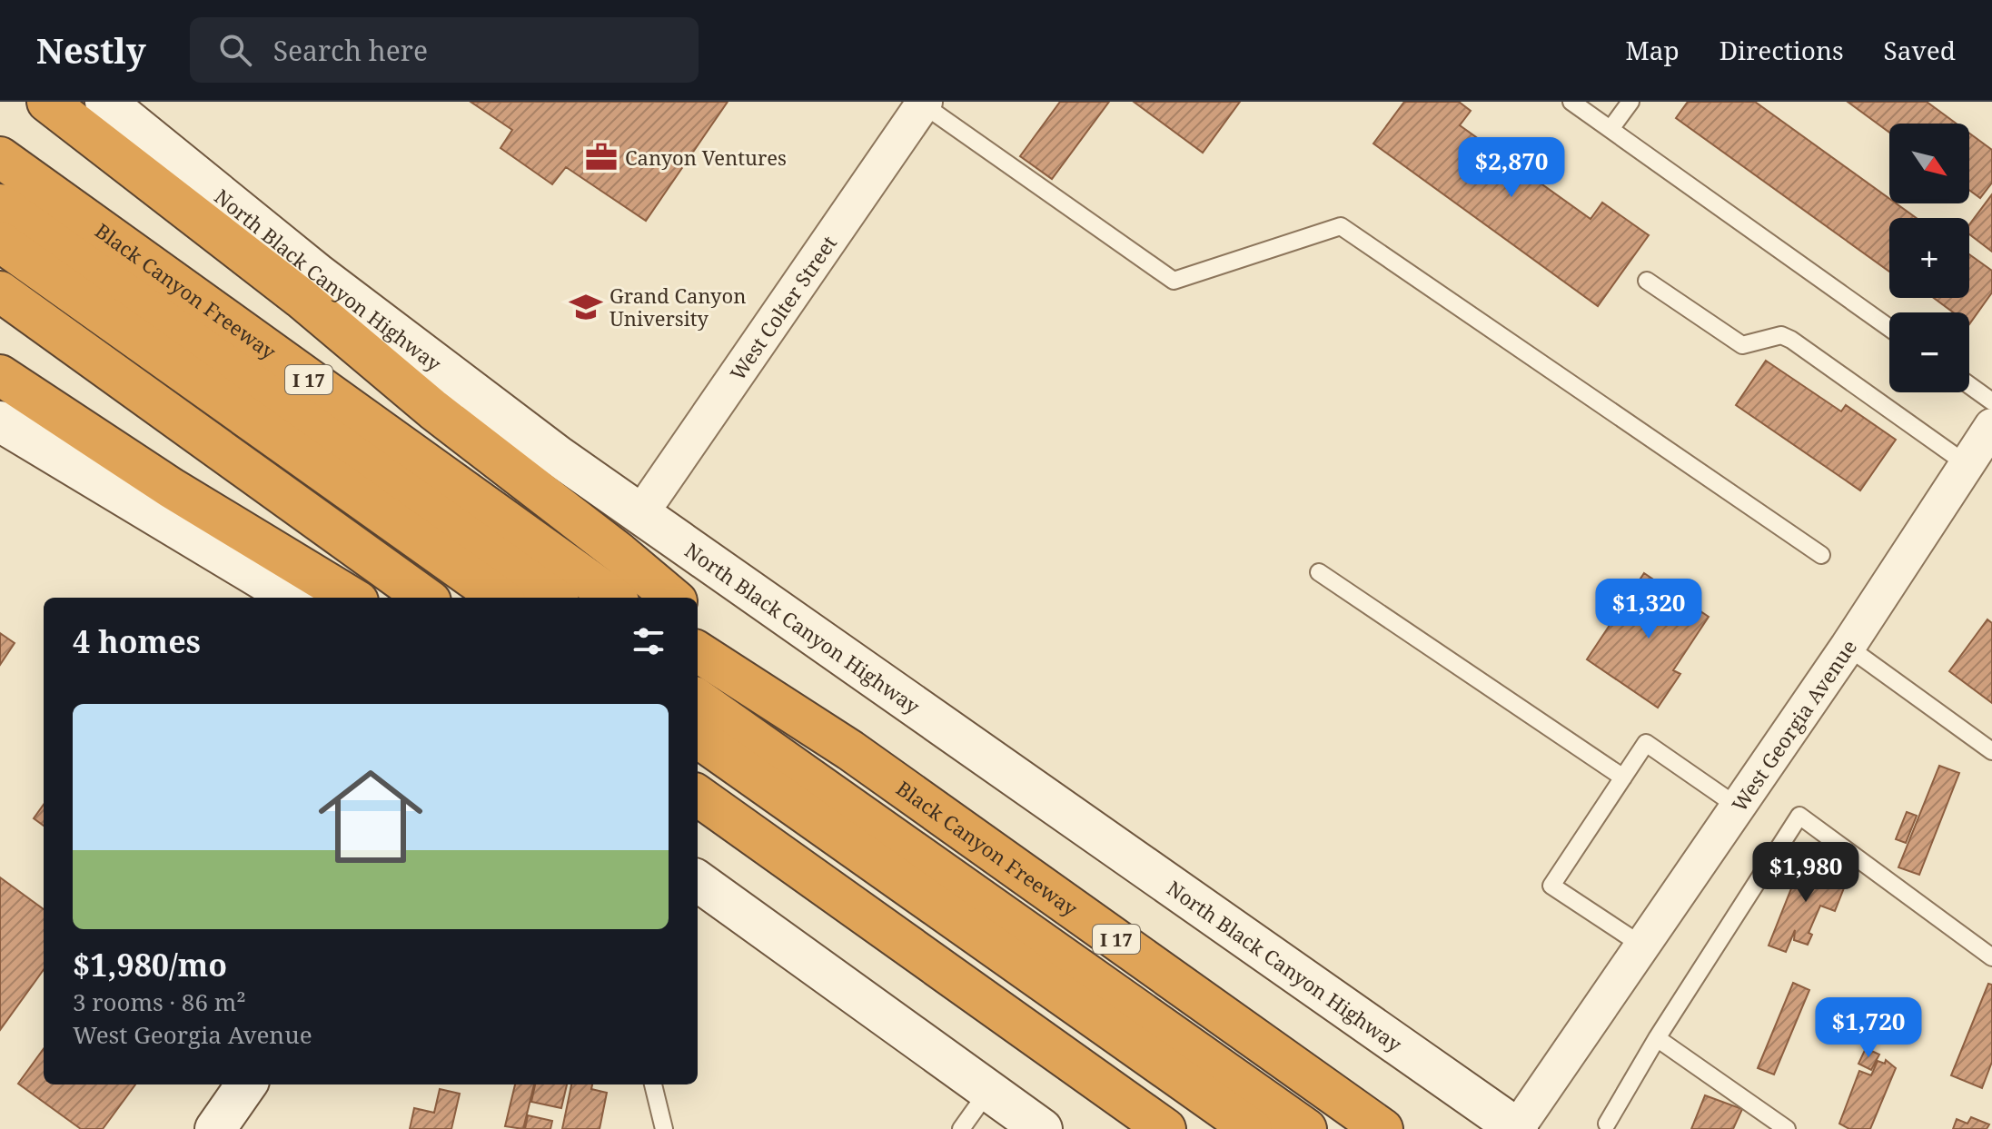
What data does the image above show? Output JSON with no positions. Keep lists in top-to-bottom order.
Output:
{
  "streets": {
    "highway": ["Black Canyon Freeway", "I 17"],
    "main road": ["North Black Canyon Highway"],
    "street": ["West Colter Street", "West Georgia Avenue"]
  },
  "crossings": [
    ["North Black Canyon Highway", "West Colter Street"],
    ["North Black Canyon Highway", "West Georgia Avenue"]
  ],
  "places": {
    "office": ["Canyon Ventures"],
    "school or university": ["Grand Canyon University"]
  },
  "north": "bottom right",
  "page": {
    "header": "Nestly",
    "search": "Search here",
    "nav": ["Map", "Directions", "Saved"],
    "map_buttons": ["+", "−"],
    "price": [
      "$2,870",
      "$1,320",
      "$1,980",
      "$1,720"
    ],
    "heading": "4 homes",
    "list": [
      {
        "name": "$1,980/mo",
        "note": "3 rooms · 86 m² · West Georgia Avenue"
      }
    ]
  }
}
